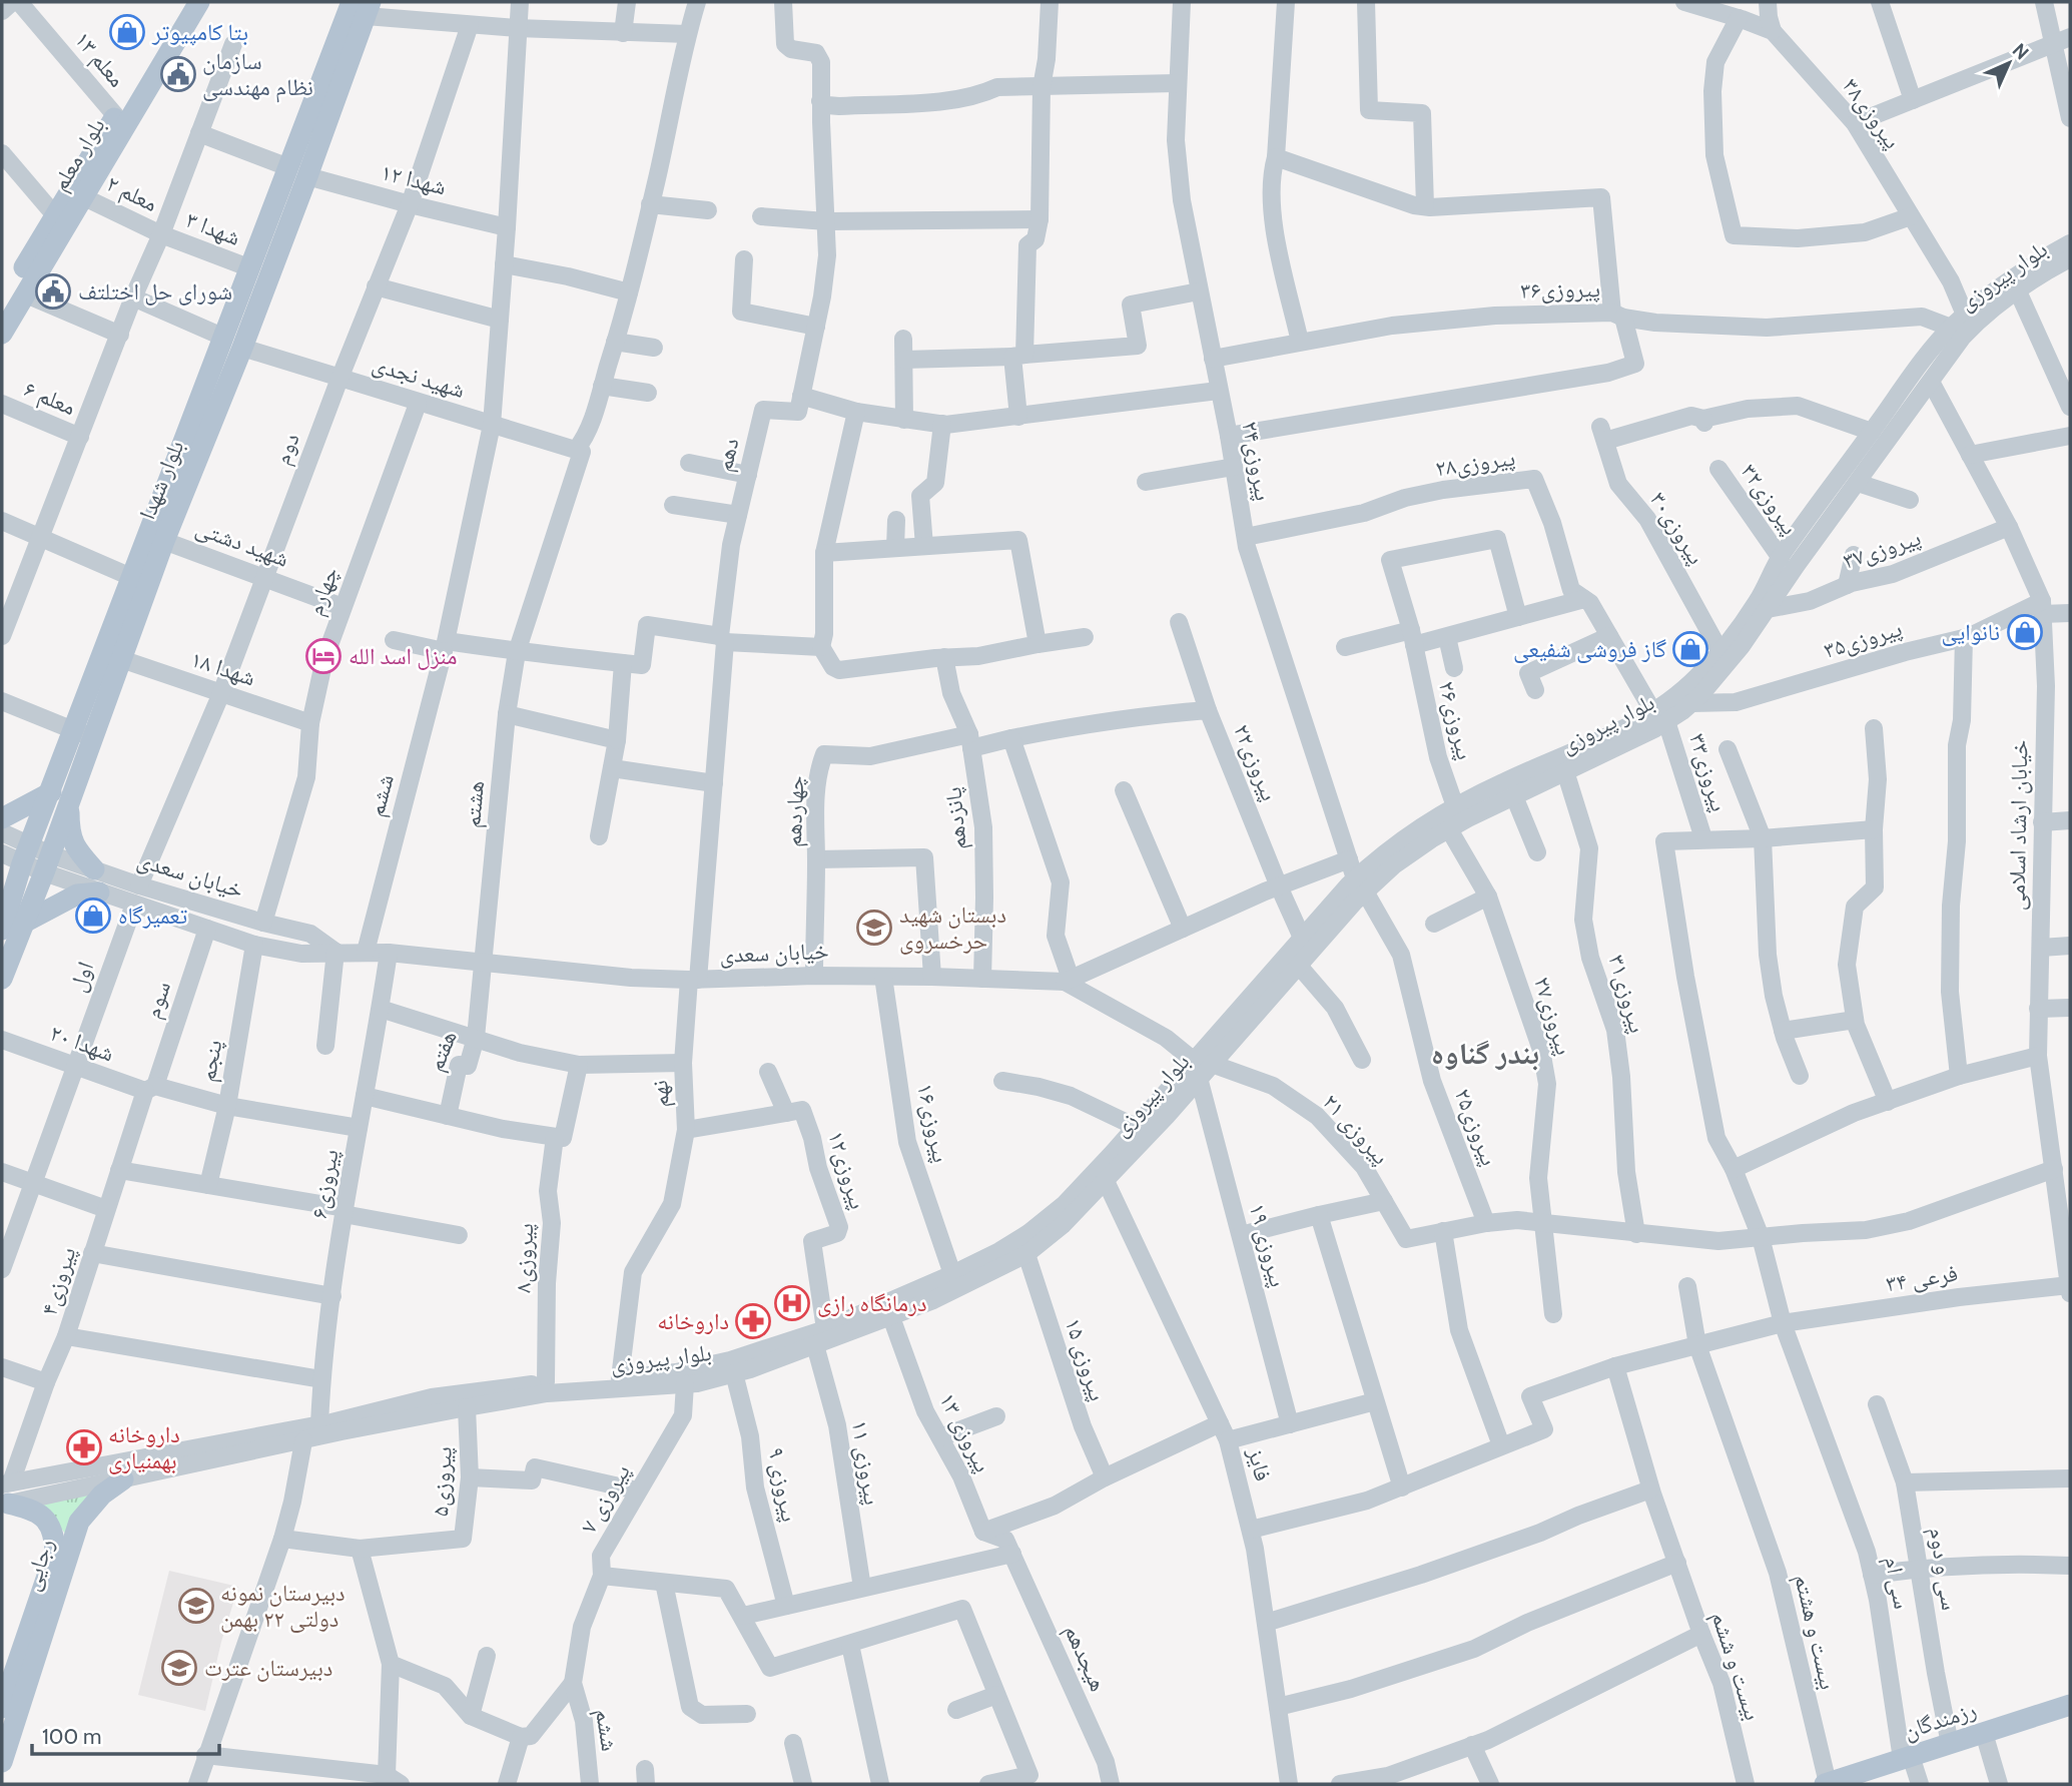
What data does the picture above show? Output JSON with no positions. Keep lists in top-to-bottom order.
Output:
{
  "streets": {
    "main road": [
      "بلوار معلم",
      "بلوار شهدا",
      "رجایی",
      "رزمندگان"
    ],
    "street": [
      "معلم ۱۳",
      "پیروزی۳۸",
      "شهدا ۱۲",
      "معلم ۲",
      "شهدا ۳",
      "بلوار پیروزی",
      "پیروزی۳۶",
      "شهید نجدی",
      "معلم ۶",
      "دوم",
      "دهم",
      "پیروزی۲۴",
      "پیروزی۲۸",
      "پیروزی۳۲",
      "پیروزی۳۰",
      "شهید دشتی",
      "پیروزی۳۷",
      "چهارم",
      "پیروزی۳۵",
      "شهدا ۱۸",
      "پیروزی۲۶",
      "پیروزی۲۲",
      "پیروزی۳۳",
      "ششم",
      "هشتم",
      "چهاردهم",
      "پانزدهم",
      "خیابان ارشاد اسلامی",
      "خیابان سعدی",
      "اول",
      "پیروزی۳۱",
      "سوم",
      "پیروزی۲۷",
      "شهدا ۲۰",
      "هفتم",
      "پنجم",
      "نهم",
      "پیروزی۱۶",
      "پیروزی۲۵",
      "پیروزی ۲۱",
      "پیروزی۱۲",
      "پیروزی۶",
      "پیروزی ۱۹",
      "پیروزی۸",
      "فرعی ۳۴",
      "پیروزی۴",
      "پیروزی ۱۵",
      "پیروزی ۱۳",
      "پیروزی ۱۱",
      "فایز",
      "پیروزی۵",
      "پیروزی ۹",
      "پیروزی ۷",
      "سی و دوم",
      "سی ام",
      "بیست و هشتم",
      "هیجدهم",
      "بیست و ششم"
    ]
  },
  "crossings": [
    ["معلم ۱۳", "بلوار معلم"],
    ["پیروزی۳۸", "بلوار پیروزی"],
    ["بلوار معلم", "معلم ۲"],
    ["شهدا ۱۲", "دوم"],
    ["شهدا ۱۲", "بلوار شهدا"],
    ["شهدا ۱۲", "ششم"],
    ["معلم ۲", "شهدا ۳"],
    ["شهدا ۳", "بلوار شهدا"],
    ["بلوار پیروزی", "پیروزی۳۶"],
    ["بلوار پیروزی", "پیروزی۲۴"],
    ["بلوار پیروزی", "پیروزی۲۸"],
    ["بلوار پیروزی", "پیروزی۳۲"],
    ["بلوار پیروزی", "پیروزی۳۰"],
    ["بلوار پیروزی", "پیروزی۳۷"],
    ["بلوار پیروزی", "پیروزی۳۵"],
    ["بلوار پیروزی", "پیروزی۲۶"],
    ["بلوار پیروزی", "پیروزی۲۲"],
    ["بلوار پیروزی", "پیروزی۳۳"],
    ["بلوار پیروزی", "خیابان ارشاد اسلامی"],
    ["بلوار پیروزی", "خیابان سعدی"],
    ["بلوار پیروزی", "پیروزی۳۱"],
    ["بلوار پیروزی", "پیروزی۲۷"],
    ["بلوار پیروزی", "نهم"],
    ["بلوار پیروزی", "پیروزی۱۶"],
    ["بلوار پیروزی", "پیروزی۲۵"],
    ["بلوار پیروزی", "پیروزی ۲۱"],
    ["بلوار پیروزی", "پیروزی۱۲"],
    ["بلوار پیروزی", "پیروزی۶"],
    ["بلوار پیروزی", "پیروزی ۱۹"],
    ["بلوار پیروزی", "پیروزی۸"],
    ["بلوار پیروزی", "پیروزی۴"],
    ["بلوار پیروزی", "پیروزی ۱۵"],
    ["بلوار پیروزی", "پیروزی ۱۳"],
    ["بلوار پیروزی", "پیروزی ۱۱"],
    ["بلوار پیروزی", "فایز"],
    ["بلوار پیروزی", "پیروزی۵"],
    ["بلوار پیروزی", "پیروزی ۹"],
    ["بلوار پیروزی", "پیروزی ۷"],
    ["بلوار پیروزی", "رجایی"],
    ["پیروزی۳۶", "پیروزی۲۴"],
    ["شهید نجدی", "دوم"],
    ["شهید نجدی", "بلوار شهدا"],
    ["شهید نجدی", "چهارم"],
    ["شهید نجدی", "ششم"],
    ["شهید نجدی", "هشتم"],
    ["دوم", "شهید دشتی"],
    ["دوم", "شهدا ۱۸"],
    ["دوم", "خیابان سعدی"],
    ["دهم", "خیابان سعدی"],
    ["دهم", "نهم"],
    ["پیروزی۲۴", "پیروزی۲۸"],
    ["پیروزی۲۴", "پیروزی۲۵"],
    ["پیروزی۲۸", "پیروزی۳۳"],
    ["بلوار شهدا", "شهید دشتی"],
    ["بلوار شهدا", "شهدا ۱۸"],
    ["بلوار شهدا", "خیابان سعدی"],
    ["شهید دشتی", "چهارم"],
    ["پیروزی۳۷", "خیابان ارشاد اسلامی"],
    ["چهارم", "شهدا ۱۸"],
    ["چهارم", "خیابان سعدی"],
    ["پیروزی۳۵", "خیابان ارشاد اسلامی"],
    ["پیروزی۲۲", "چهاردهم"],
    ["پیروزی۲۲", "پانزدهم"],
    ["پیروزی۳۳", "سی ام"],
    ["ششم", "خیابان سعدی"],
    ["ششم", "پیروزی ۷"],
    ["هشتم", "خیابان سعدی"],
    ["هشتم", "هفتم"],
    ["چهاردهم", "پانزدهم"],
    ["چهاردهم", "خیابان سعدی"],
    ["پانزدهم", "خیابان سعدی"],
    ["خیابان ارشاد اسلامی", "فرعی ۳۴"],
    ["خیابان سعدی", "اول"],
    ["خیابان سعدی", "سوم"],
    ["خیابان سعدی", "هفتم"],
    ["خیابان سعدی", "پنجم"],
    ["خیابان سعدی", "نهم"],
    ["خیابان سعدی", "پیروزی۱۶"],
    ["خیابان سعدی", "پیروزی۶"],
    ["اول", "شهدا ۲۰"],
    ["سوم", "شهدا ۲۰"],
    ["سوم", "پیروزی۴"],
    ["شهدا ۲۰", "پنجم"],
    ["شهدا ۲۰", "پیروزی۶"],
    ["شهدا ۲۰", "پیروزی۴"],
    ["فرعی ۳۴", "سی ام"],
    ["فرعی ۳۴", "بیست و هشتم"],
    ["فرعی ۳۴", "بیست و ششم"],
    ["پیروزی۴", "رجایی"],
    ["سی و دوم", "رزمندگان"],
    ["سی ام", "رزمندگان"],
    ["بیست و هشتم", "رزمندگان"]
  ],
  "districts": ["بندر گناوه"],
  "places": {
    "shop": [
      "بتا کامپیوتر",
      "نانوایی",
      "گاز فروشی شفیعی",
      "تعمیرگاه"
    ],
    "public building": ["سازمان نظام مهندسی", "شورای حل اختلتف"],
    "hotel": ["منزل اسد الله"],
    "school or university": ["دبستان شهید حرخسروی", "دبیرستان نمونه دولتی ۲۲ بهمن", "دبیرستان عترت"],
    "hospital": ["درمانگاه رازی"],
    "pharmacy": ["داروخانه", "داروخانه بهمنیاری"]
  },
  "scale_bar": "100 m",
  "north": "top right"
}
